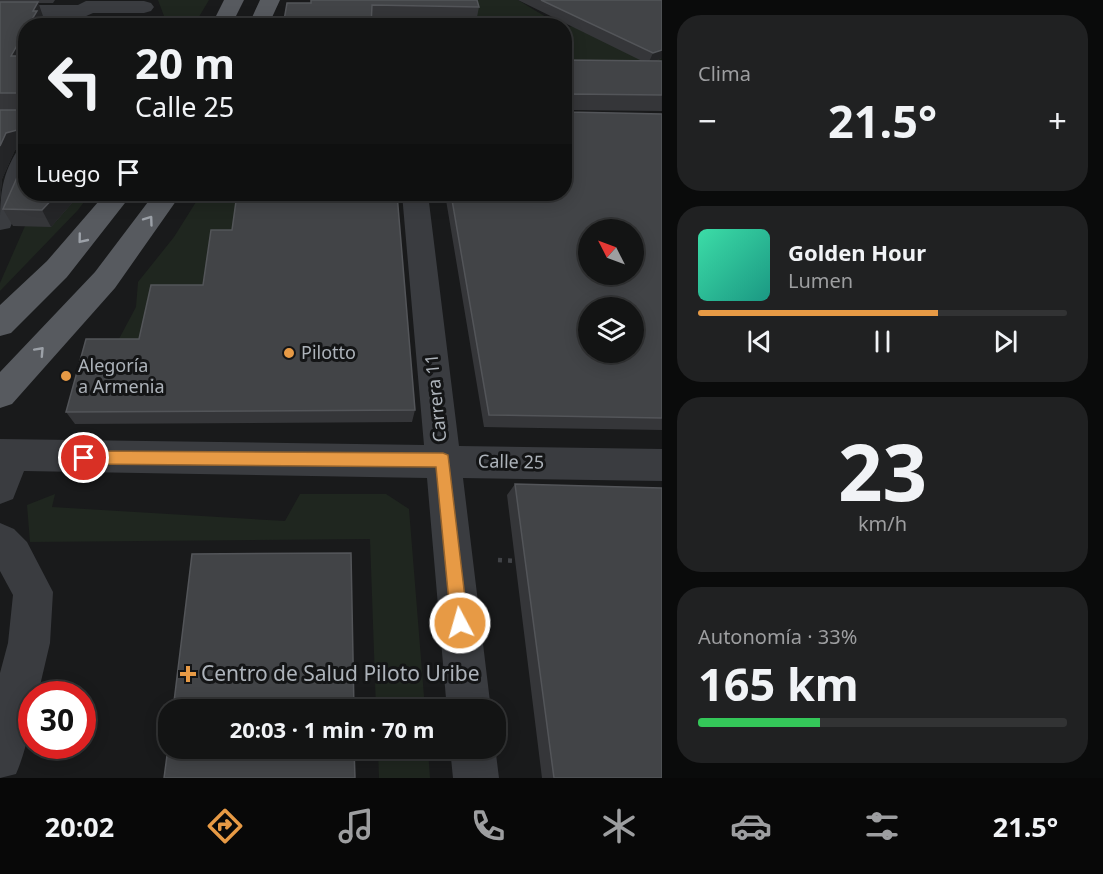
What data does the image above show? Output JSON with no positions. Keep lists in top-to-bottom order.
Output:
{
  "streets": {
    "street": ["Carrera 11", "Calle 25"]
  },
  "crossings": [
    ["Carrera 11", "Calle 25"]
  ],
  "places": {
    "other": ["Pilotto", "Alegoría a Armenia"],
    "health": ["Centro de Salud Piloto Uribe"]
  },
  "north": "top left",
  "page": {
    "tile": [
      "Clima",
      ["23", "km/h"],
      ["Autonomía · 33%", "165 km"]
    ],
    "turn": ["20 m", "Calle 25"],
    "heat": ["−", "21.5°", "+"],
    "then": "Luego",
    "song": ["Golden Hour", "Lumen"],
    "limit": "30",
    "trip": "20:03 · 1 min · 70 m",
    "tabs": ["20:02", "21.5°"]
  }
}
